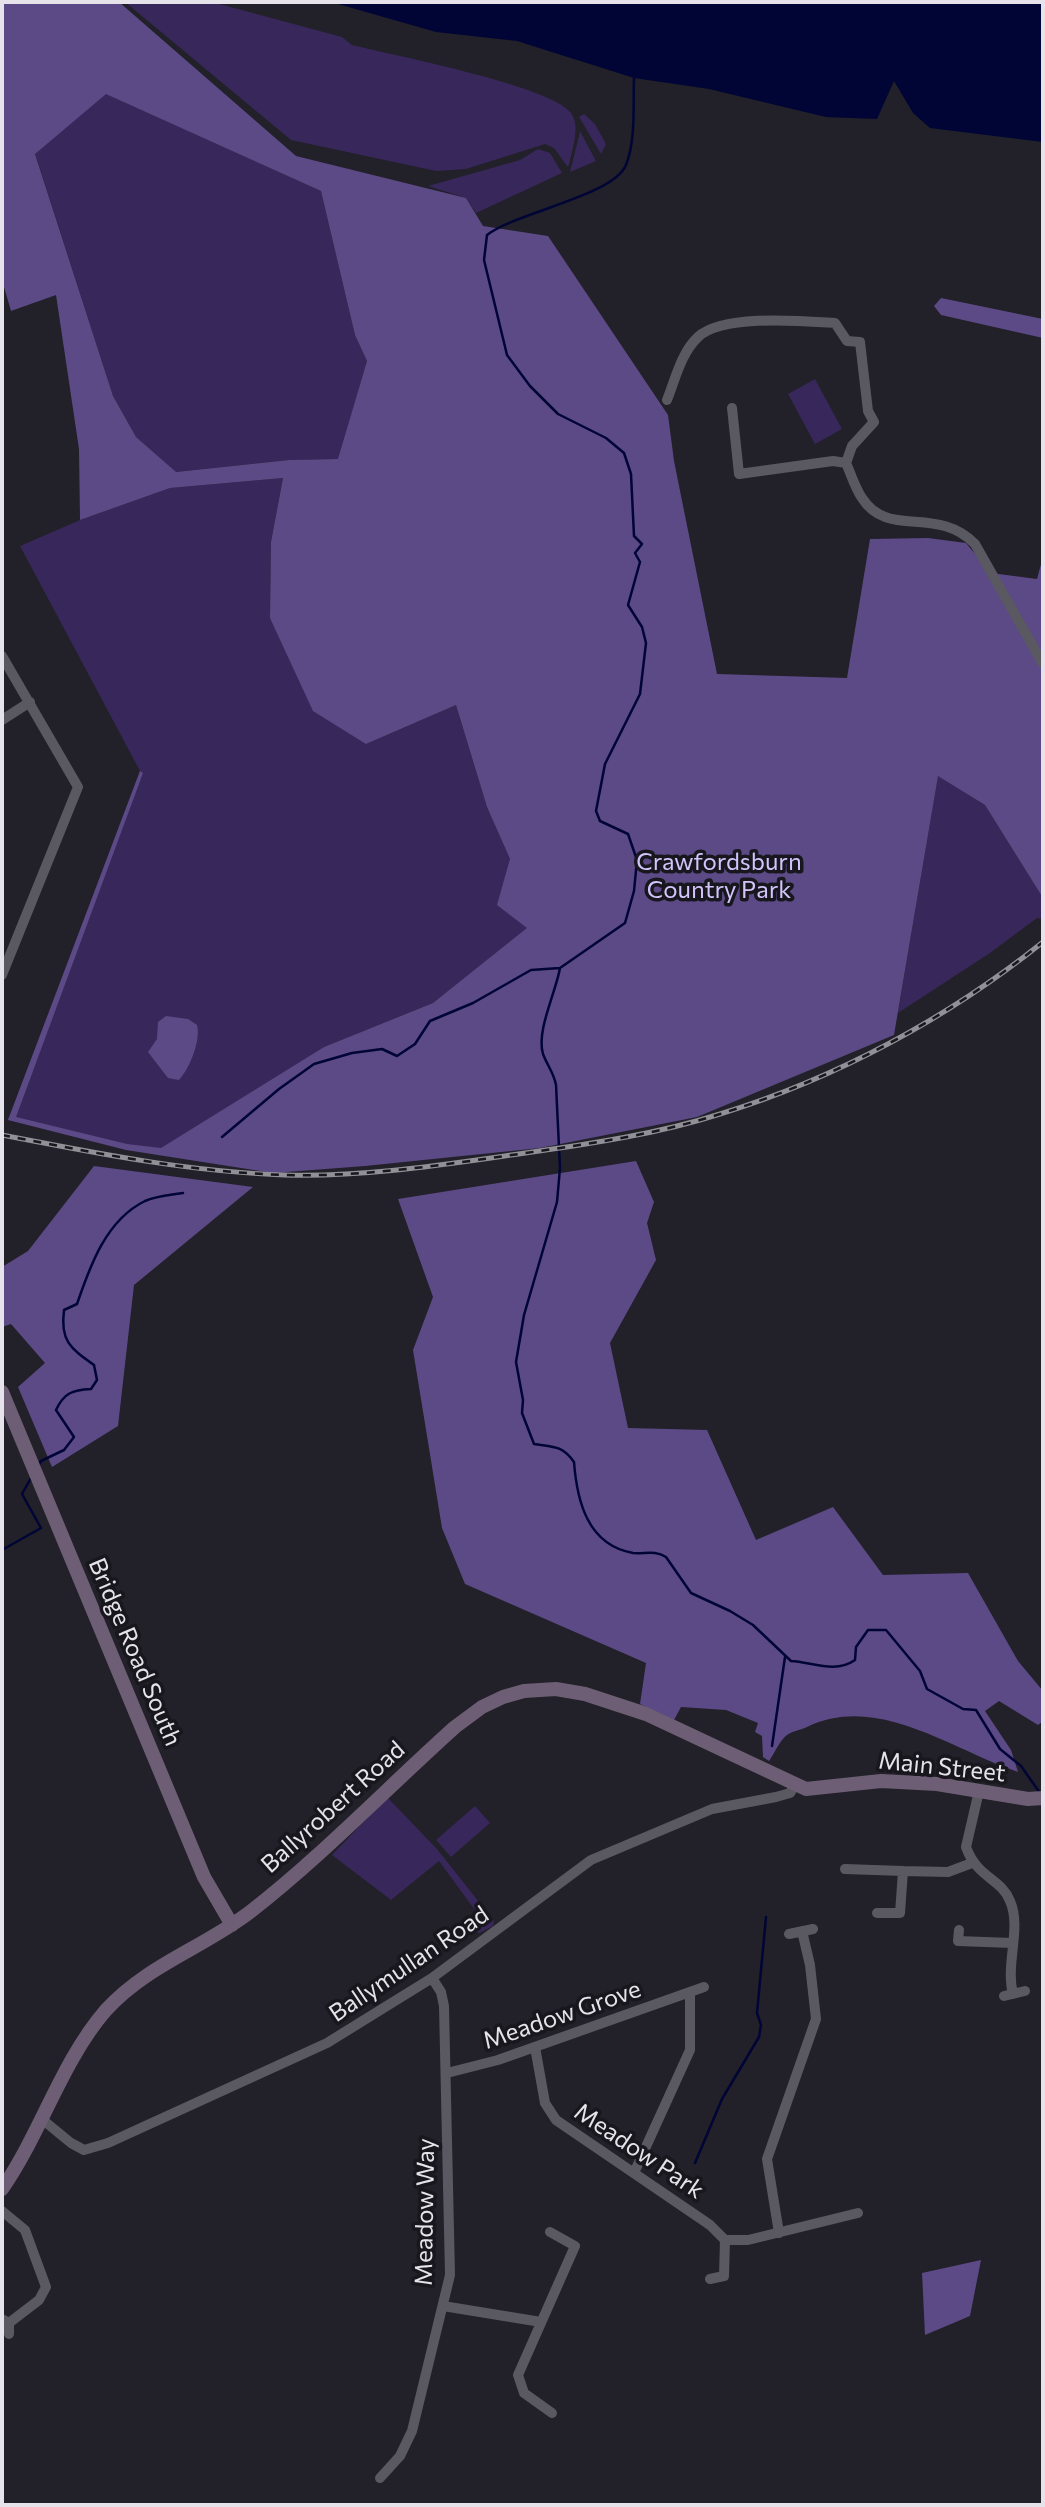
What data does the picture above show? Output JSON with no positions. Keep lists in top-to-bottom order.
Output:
{
  "streets": {
    "main road": ["Bridge Road South", "Main Street", "Ballyrobert Road"],
    "street": [
      "Ballymullan Road",
      "Meadow Grove",
      "Meadow Park",
      "Meadow Way"
    ]
  },
  "crossings": [
    ["Bridge Road South", "Ballyrobert Road"],
    ["Main Street", "Ballyrobert Road"],
    ["Main Street", "Ballymullan Road"],
    ["Ballyrobert Road", "Ballymullan Road"],
    ["Ballymullan Road", "Meadow Way"],
    ["Meadow Grove", "Meadow Park"],
    ["Meadow Grove", "Meadow Way"]
  ],
  "parks": ["Crawfordsburn Country Park"]
}
